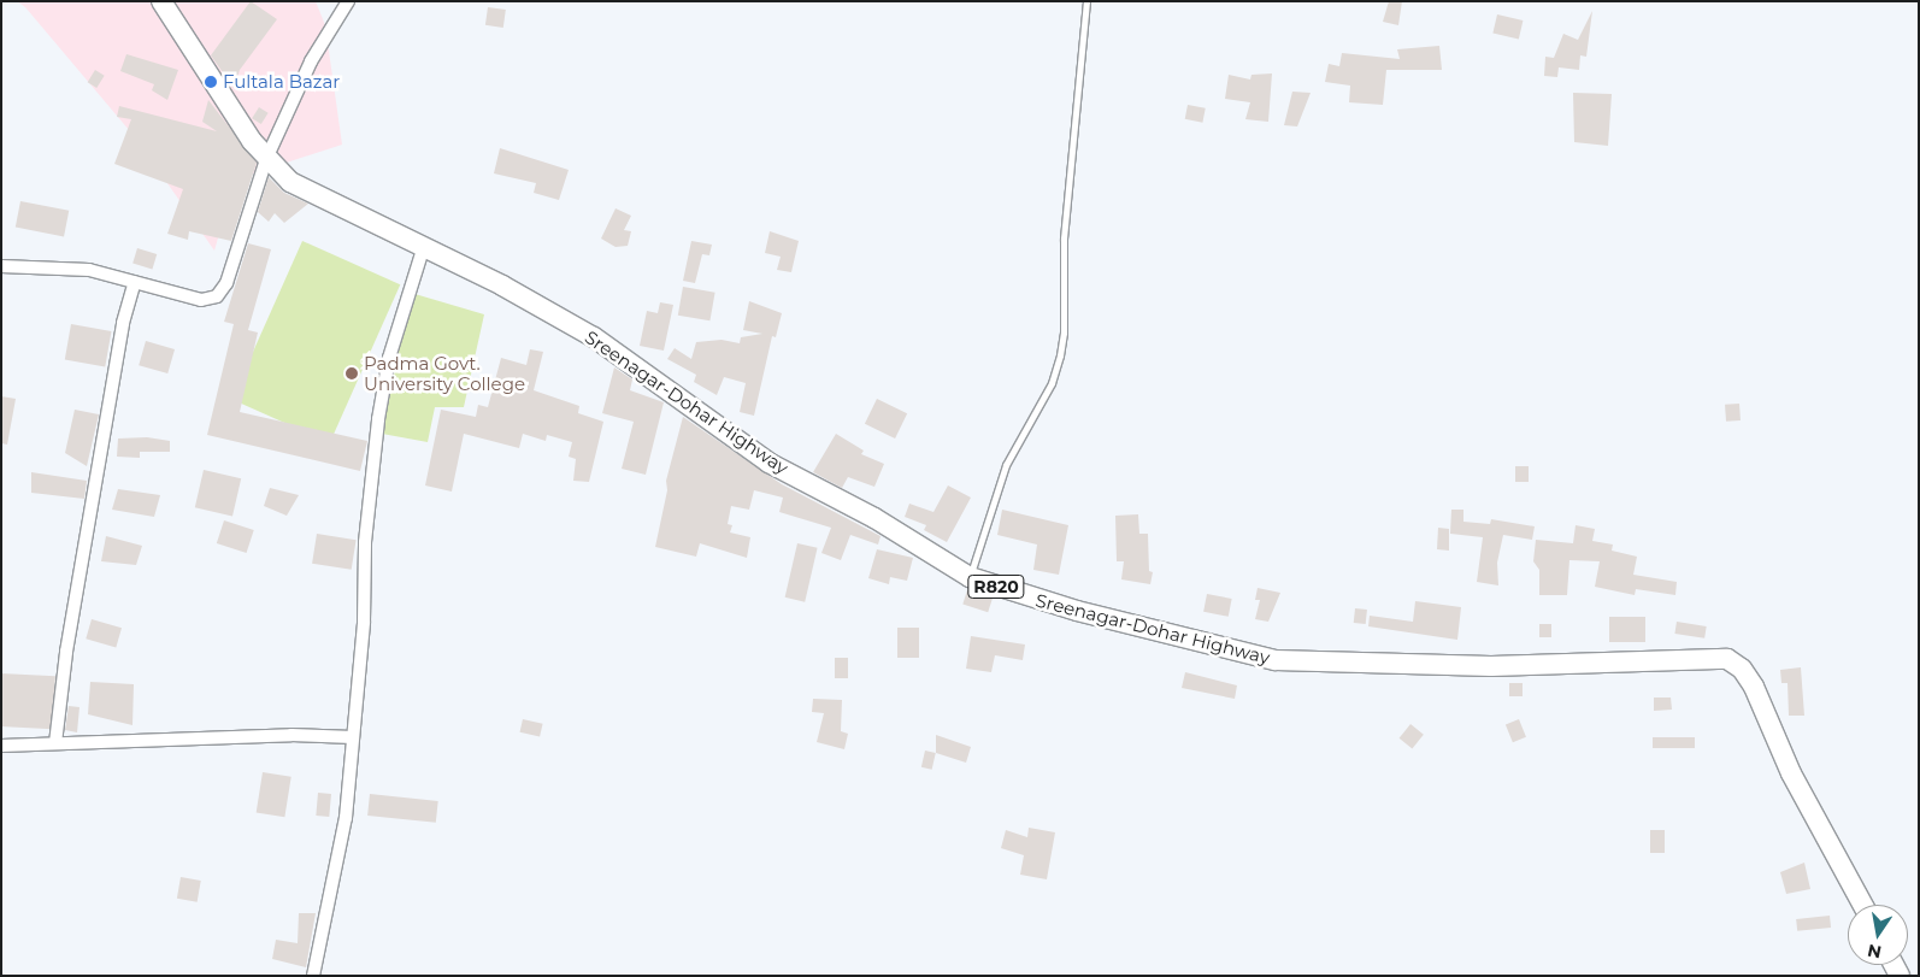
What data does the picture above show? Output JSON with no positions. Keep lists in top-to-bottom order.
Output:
{
  "streets": {
    "main road": ["Sreenagar-Dohar Highway", "R820"]
  },
  "places": ["Fultala Bazar", "Padma Govt. University College"],
  "north": "bottom"
}
